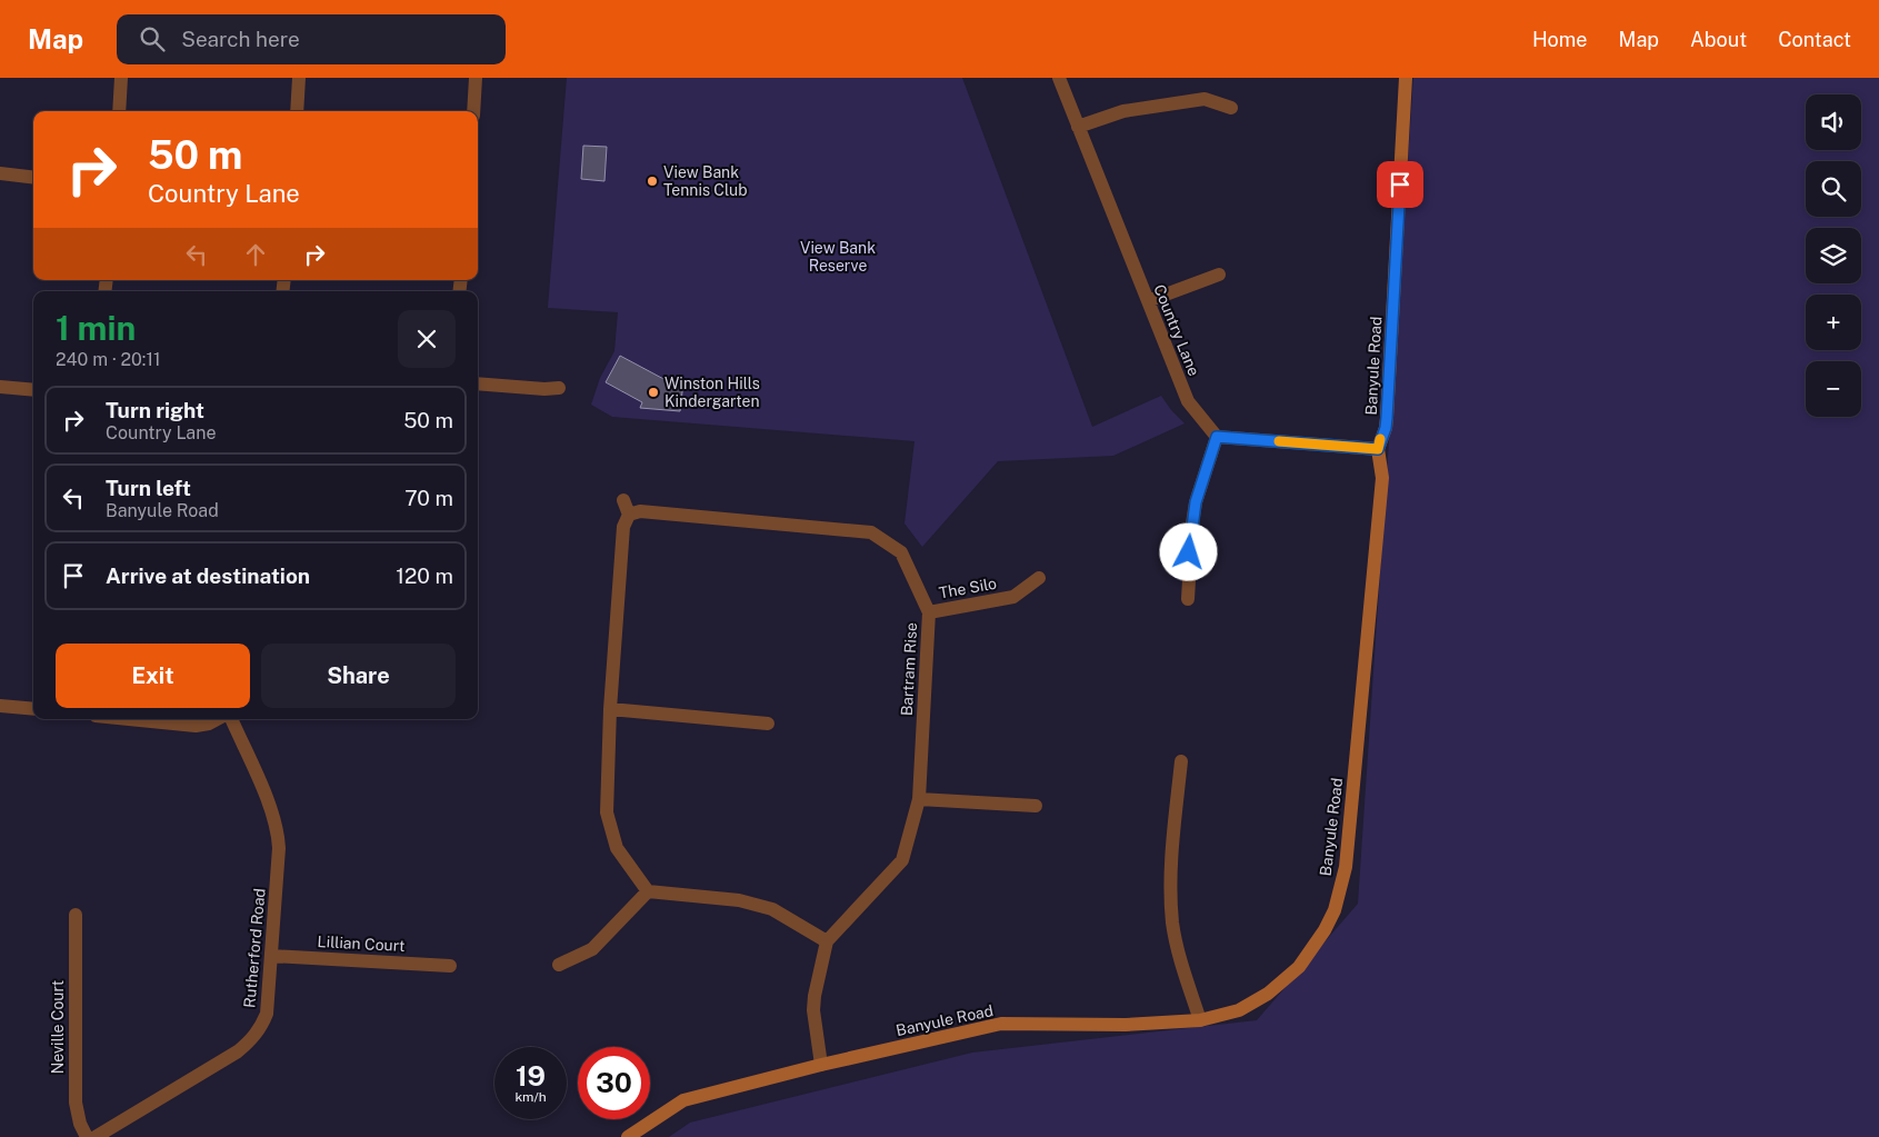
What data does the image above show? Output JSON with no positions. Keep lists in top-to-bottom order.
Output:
{
  "streets": {
    "street": [
      "Country Lane",
      "Banyule Road",
      "The Silo",
      "Bartram Rise",
      "Lillian Court",
      "Rutherford Road",
      "Neville Court"
    ]
  },
  "crossings": [
    ["Banyule Road", "Bartram Rise"],
    ["The Silo", "Bartram Rise"],
    ["Lillian Court", "Rutherford Road"]
  ],
  "parks": ["View Bank Reserve"],
  "places": ["View Bank Tennis Club", "Winston Hills Kindergarten"],
  "page": {
    "header": "Map",
    "search": "Search here",
    "nav": [
      "Home",
      "Map",
      "About",
      "Contact"
    ],
    "map_buttons": ["+", "−"],
    "turn": ["50 m", "Country Lane"],
    "heading": ["1 min", "240 m · 20:11"],
    "list": [
      {
        "name": "Turn right",
        "note": "Country Lane",
        "value": "50 m"
      },
      {
        "name": "Turn left",
        "note": "Banyule Road",
        "value": "70 m"
      },
      {
        "name": "Arrive at destination",
        "value": "120 m"
      }
    ],
    "buttons": ["Exit", "Share"],
    "speed": "19 km/h",
    "limit": "30"
  }
}
